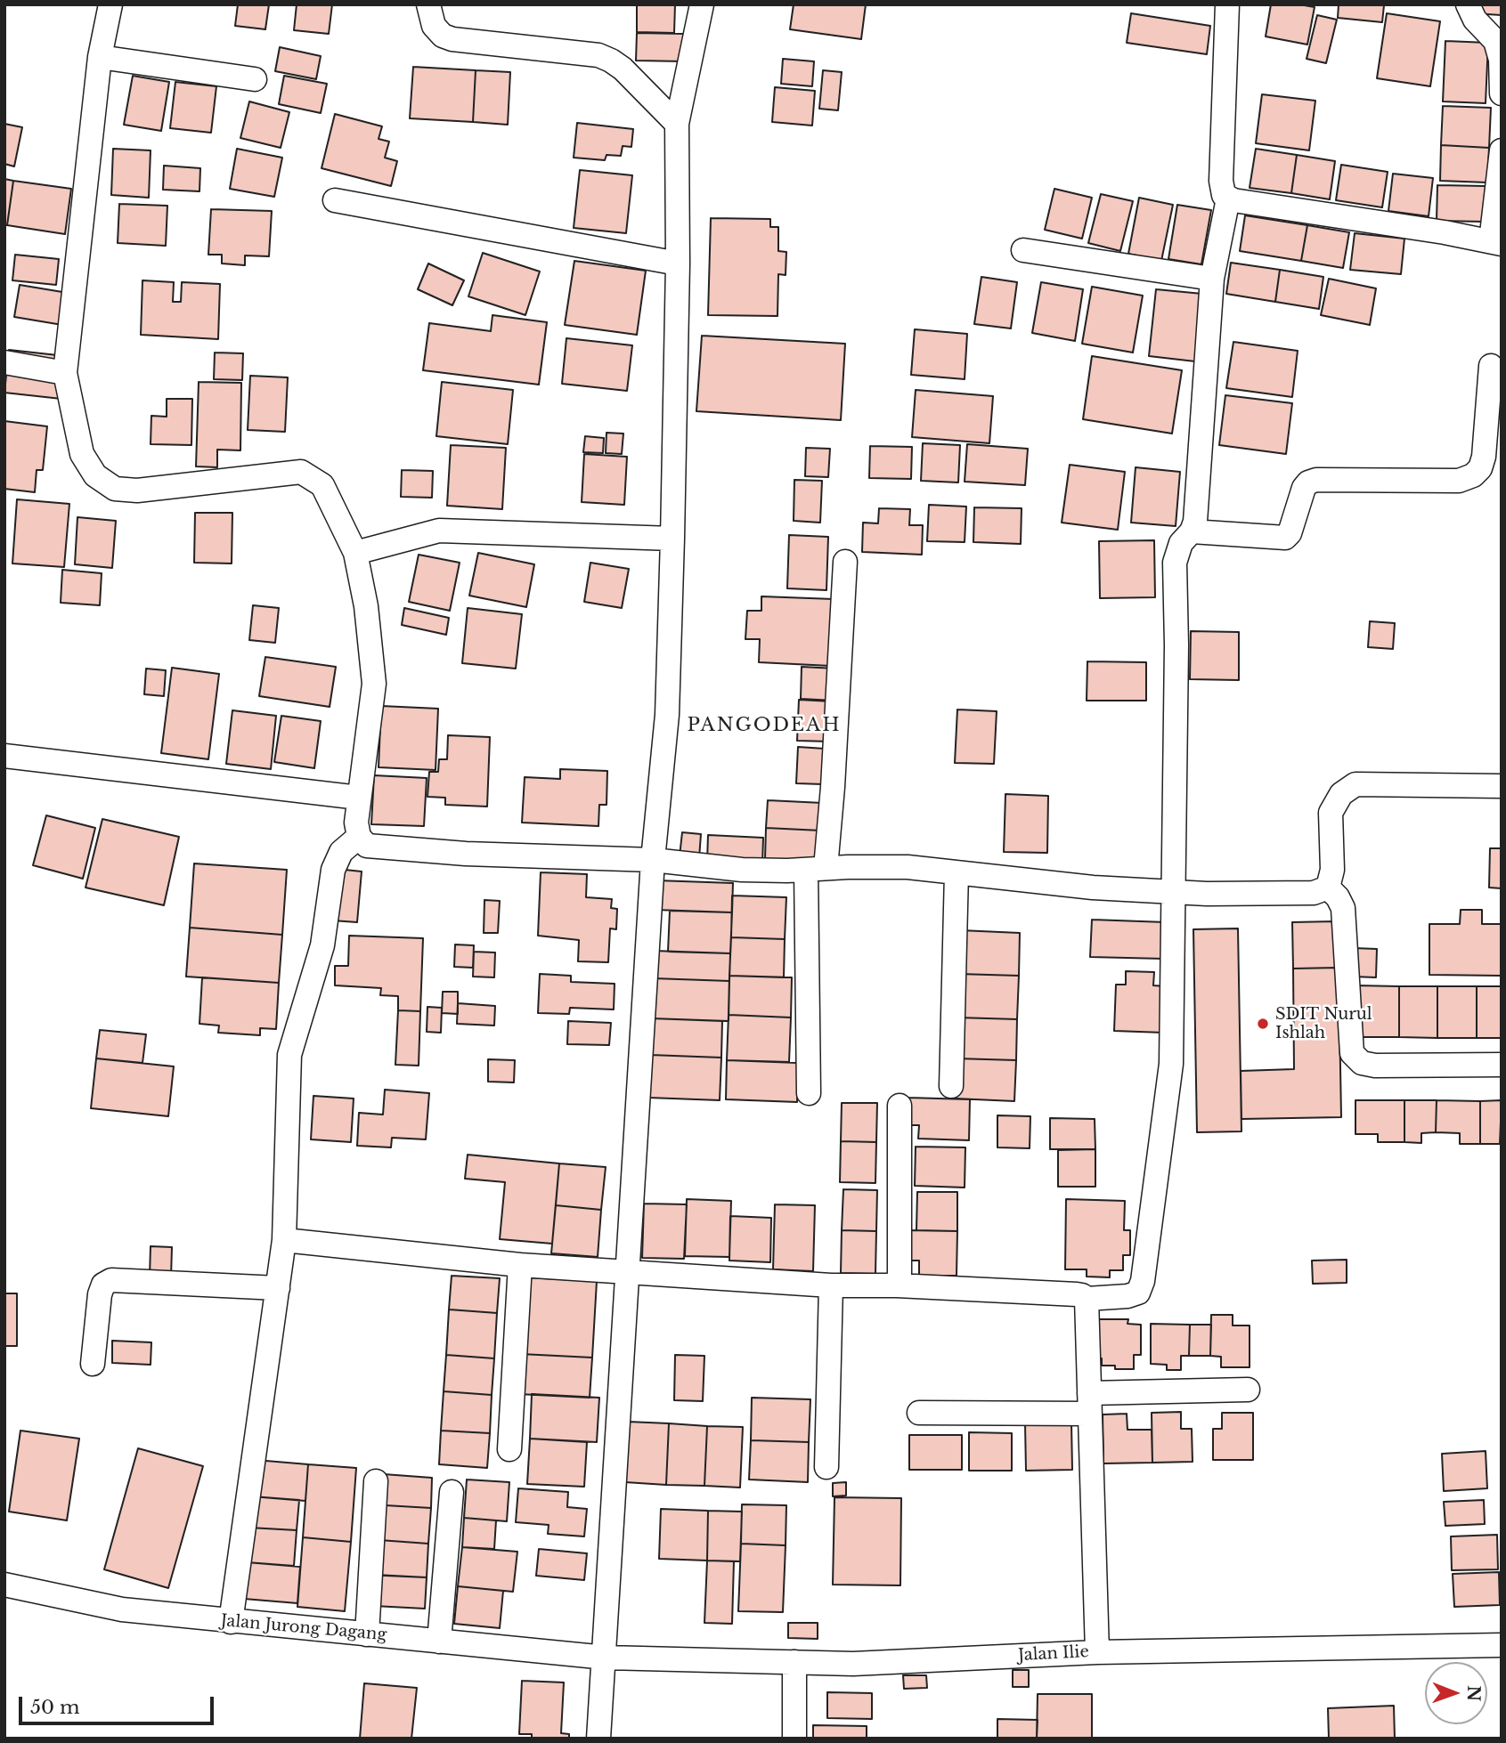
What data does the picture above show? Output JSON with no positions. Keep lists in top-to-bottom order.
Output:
{
  "streets": {
    "street": ["Jalan Jurong Dagang", "Jalan Ilie"]
  },
  "crossings": [
    ["Jalan Jurong Dagang", "Jalan Ilie"]
  ],
  "districts": ["PANGODEAH"],
  "places": ["SDIT Nurul Ishlah"],
  "scale_bar": "50 m",
  "north": "right"
}
